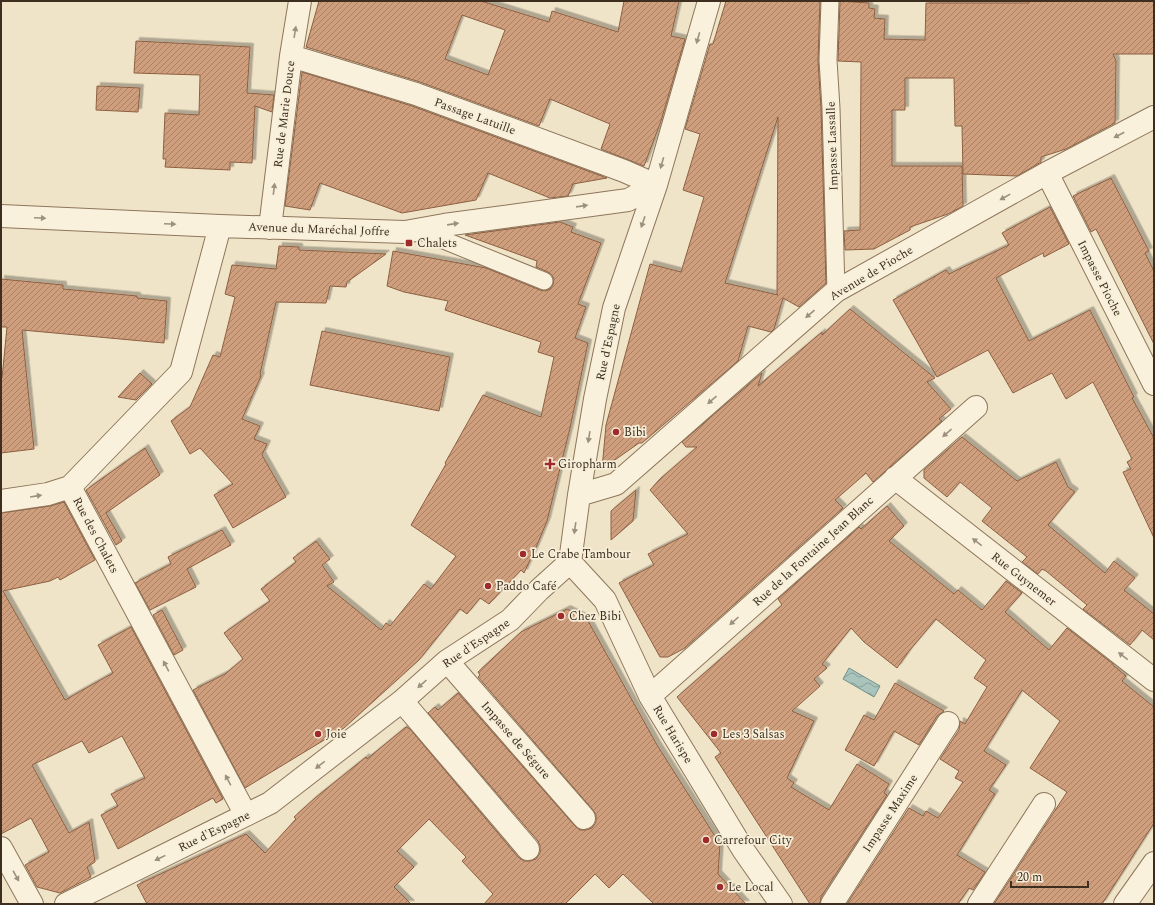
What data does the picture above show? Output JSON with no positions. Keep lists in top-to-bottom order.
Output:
{
  "streets": {
    "street": [
      "Rue de Marie Douce",
      "Passage Latuille",
      "Impasse Lassalle",
      "Avenue du Maréchal Joffre",
      "Avenue de Pioche",
      "Impasse Pioche",
      "Rue d'Espagne",
      "Rue des Chalets",
      "Rue de la Fontaine Jean Blanc",
      "Rue Guynemer",
      "Rue Harispe",
      "Impasse de Ségure",
      "Impasse Maxime"
    ]
  },
  "crossings": [
    ["Rue de Marie Douce", "Passage Latuille"],
    ["Rue de Marie Douce", "Avenue du Maréchal Joffre"],
    ["Passage Latuille", "Avenue du Maréchal Joffre"],
    ["Passage Latuille", "Rue d'Espagne"],
    ["Impasse Lassalle", "Avenue de Pioche"],
    ["Avenue du Maréchal Joffre", "Rue d'Espagne"],
    ["Avenue du Maréchal Joffre", "Rue des Chalets"],
    ["Avenue de Pioche", "Impasse Pioche"],
    ["Avenue de Pioche", "Rue d'Espagne"],
    ["Rue d'Espagne", "Rue des Chalets"],
    ["Rue d'Espagne", "Rue Harispe"],
    ["Rue d'Espagne", "Impasse de Ségure"],
    ["Rue de la Fontaine Jean Blanc", "Rue Guynemer"],
    ["Rue de la Fontaine Jean Blanc", "Rue Harispe"]
  ],
  "one_way": [
    "Rue de Marie Douce",
    "Avenue du Maréchal Joffre",
    "Avenue de Pioche",
    "Rue d'Espagne",
    "Rue des Chalets",
    "Rue de la Fontaine Jean Blanc",
    "Rue Guynemer"
  ],
  "places": {
    "transit": ["Chalets"],
    "other": [
      "Bibi",
      "Le Crabe Tambour",
      "Paddo Café",
      "Chez Bibi",
      "Joie",
      "Les 3 Salsas",
      "Carrefour City",
      "Le Local"
    ],
    "health": ["Giropharm"]
  },
  "scale_bar": "20 m"
}
